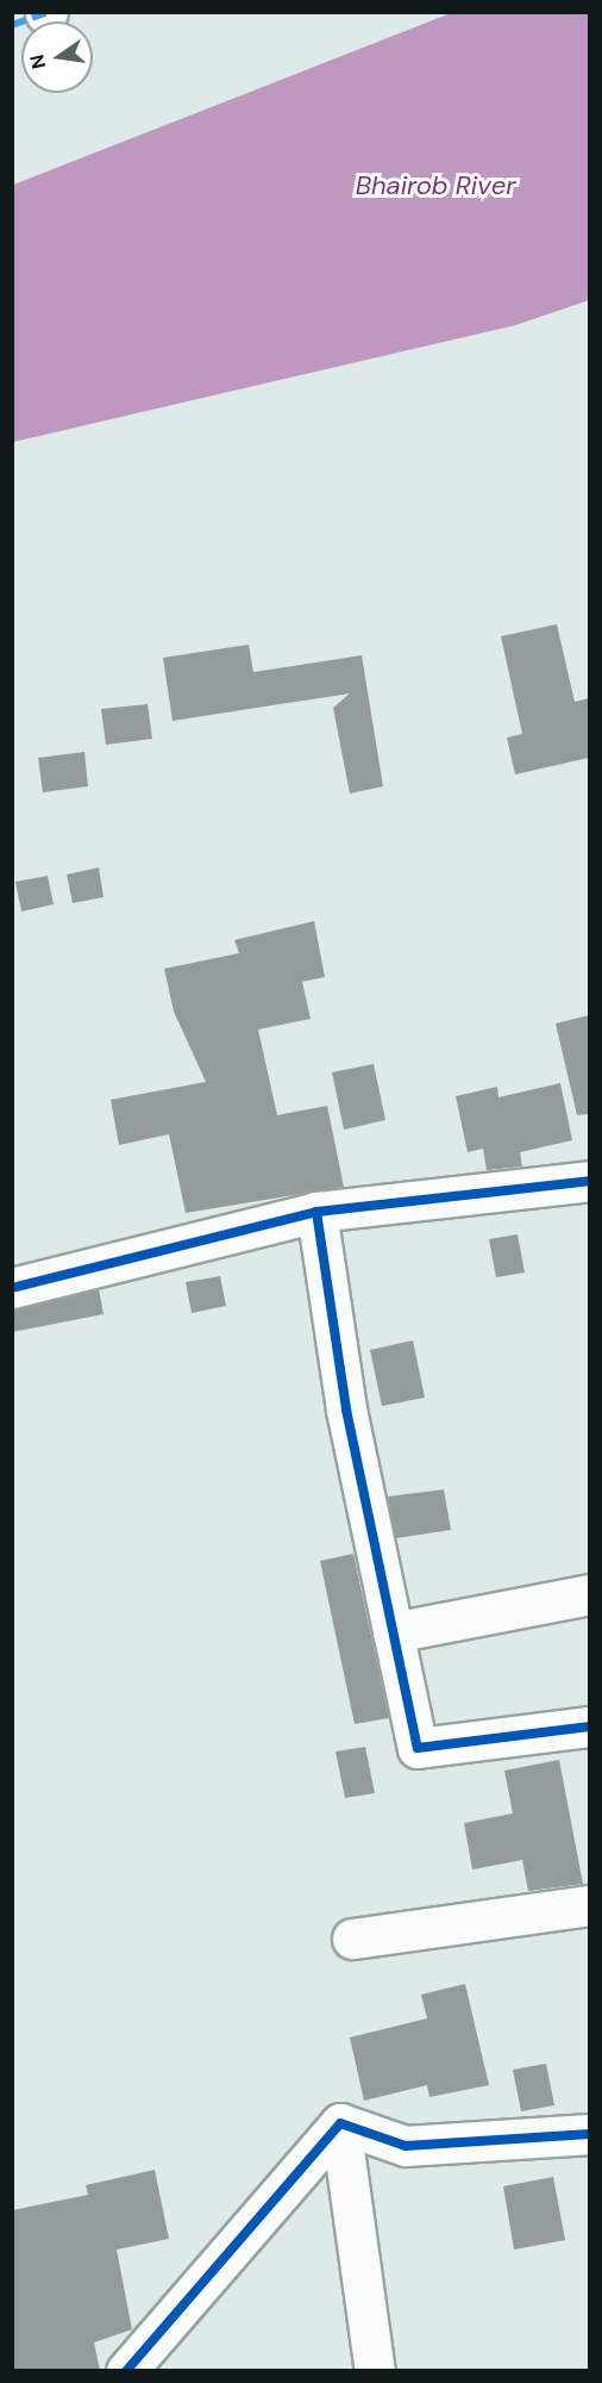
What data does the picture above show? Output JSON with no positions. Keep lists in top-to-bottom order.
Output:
{
  "water": ["Bhairob River"],
  "north": "left"
}
